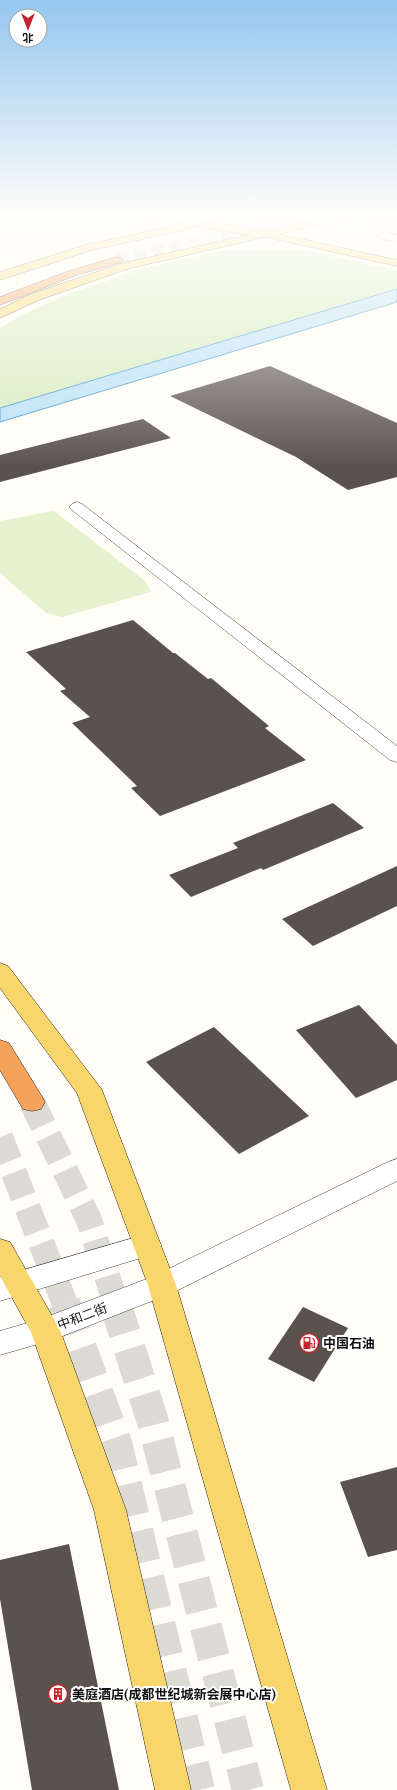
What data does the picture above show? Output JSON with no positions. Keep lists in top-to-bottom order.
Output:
{
  "streets": {
    "street": ["中和二街"]
  },
  "places": {
    "fuel station": ["中国石油"],
    "building": ["美庭酒店(成都世纪城新会展中心店)"]
  },
  "north": "bottom"
}
